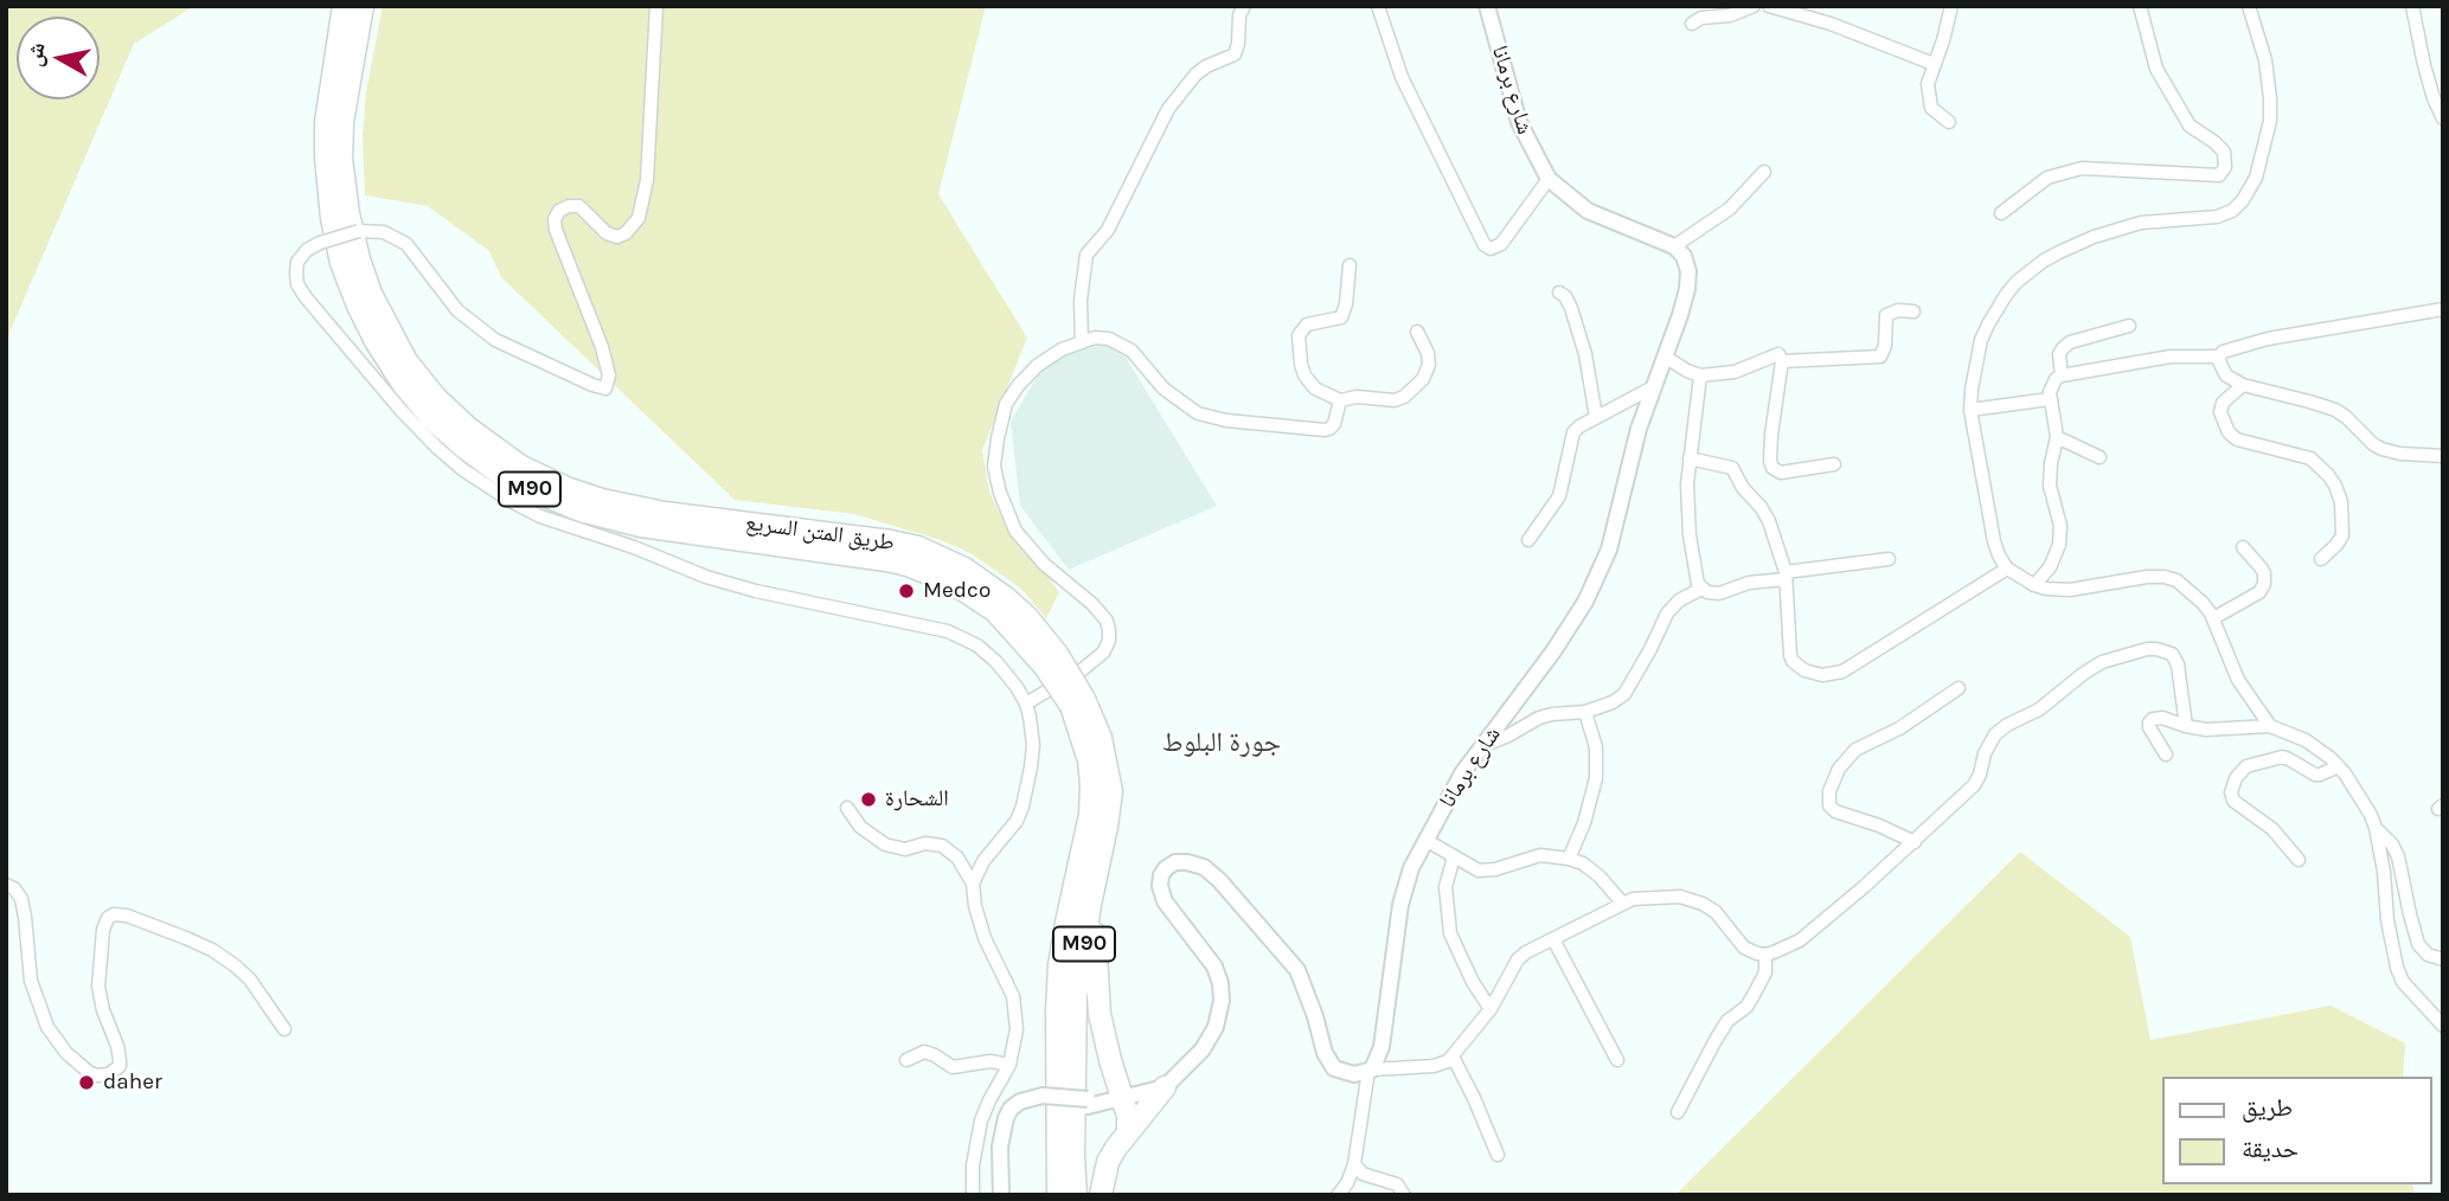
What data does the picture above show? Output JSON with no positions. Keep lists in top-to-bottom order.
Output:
{
  "streets": {
    "highway": ["M90", "طريق المتن السريع"],
    "street": ["شارع برمانا"]
  },
  "districts": ["جورة البلوط"],
  "places": ["Medco", "الشحارة", "daher"],
  "legend": ["طريق", "حديقة"],
  "north": "left"
}
